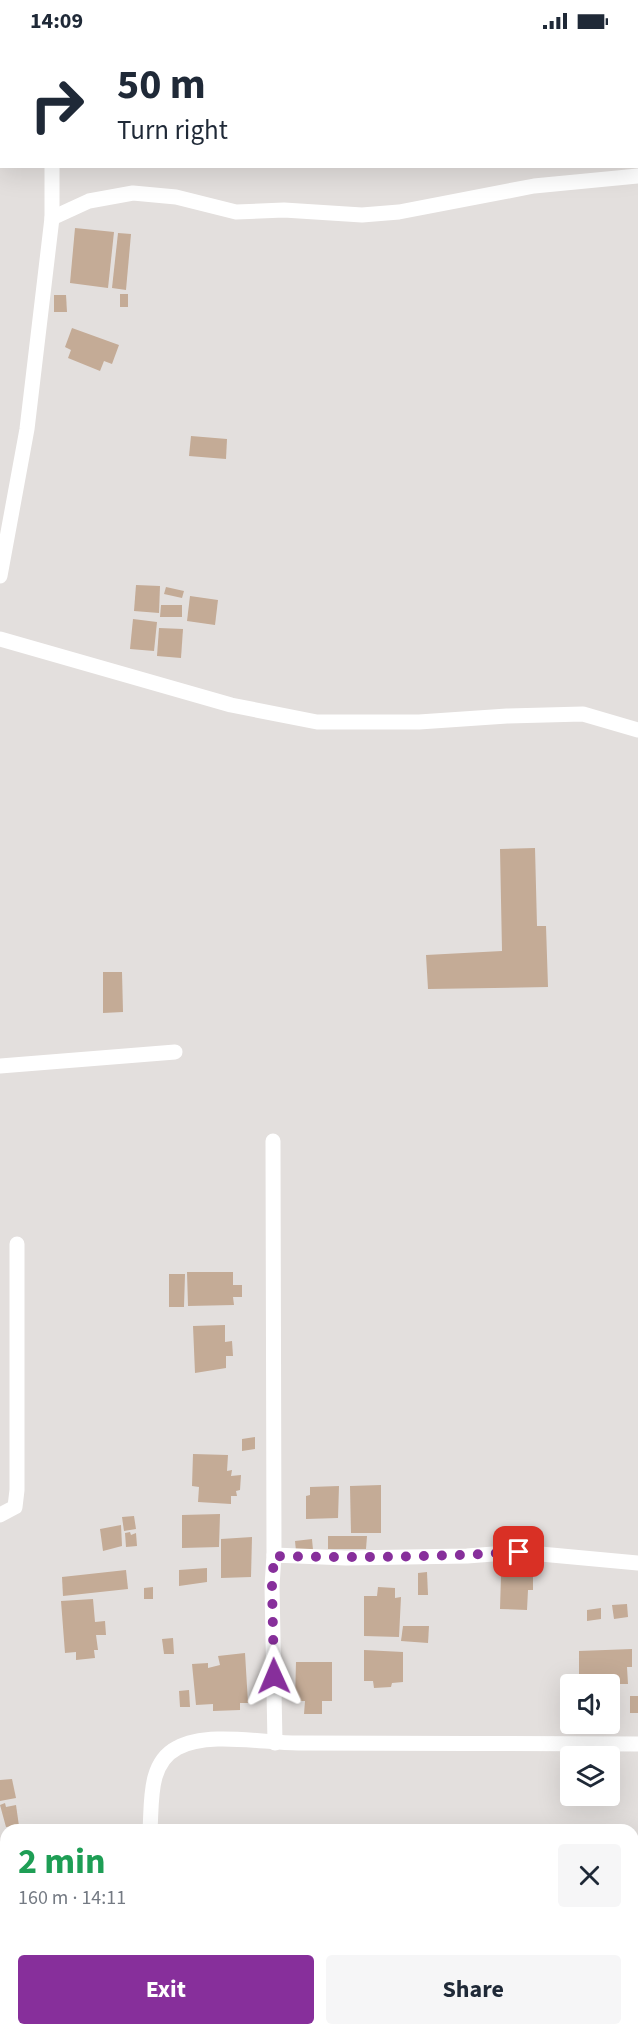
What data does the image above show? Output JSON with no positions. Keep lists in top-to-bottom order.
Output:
{
  "page": {
    "status": "14:09",
    "turn": ["50 m", "Turn right"],
    "heading": ["2 min", "160 m · 14:11"],
    "buttons": ["Exit", "Share"]
  }
}
